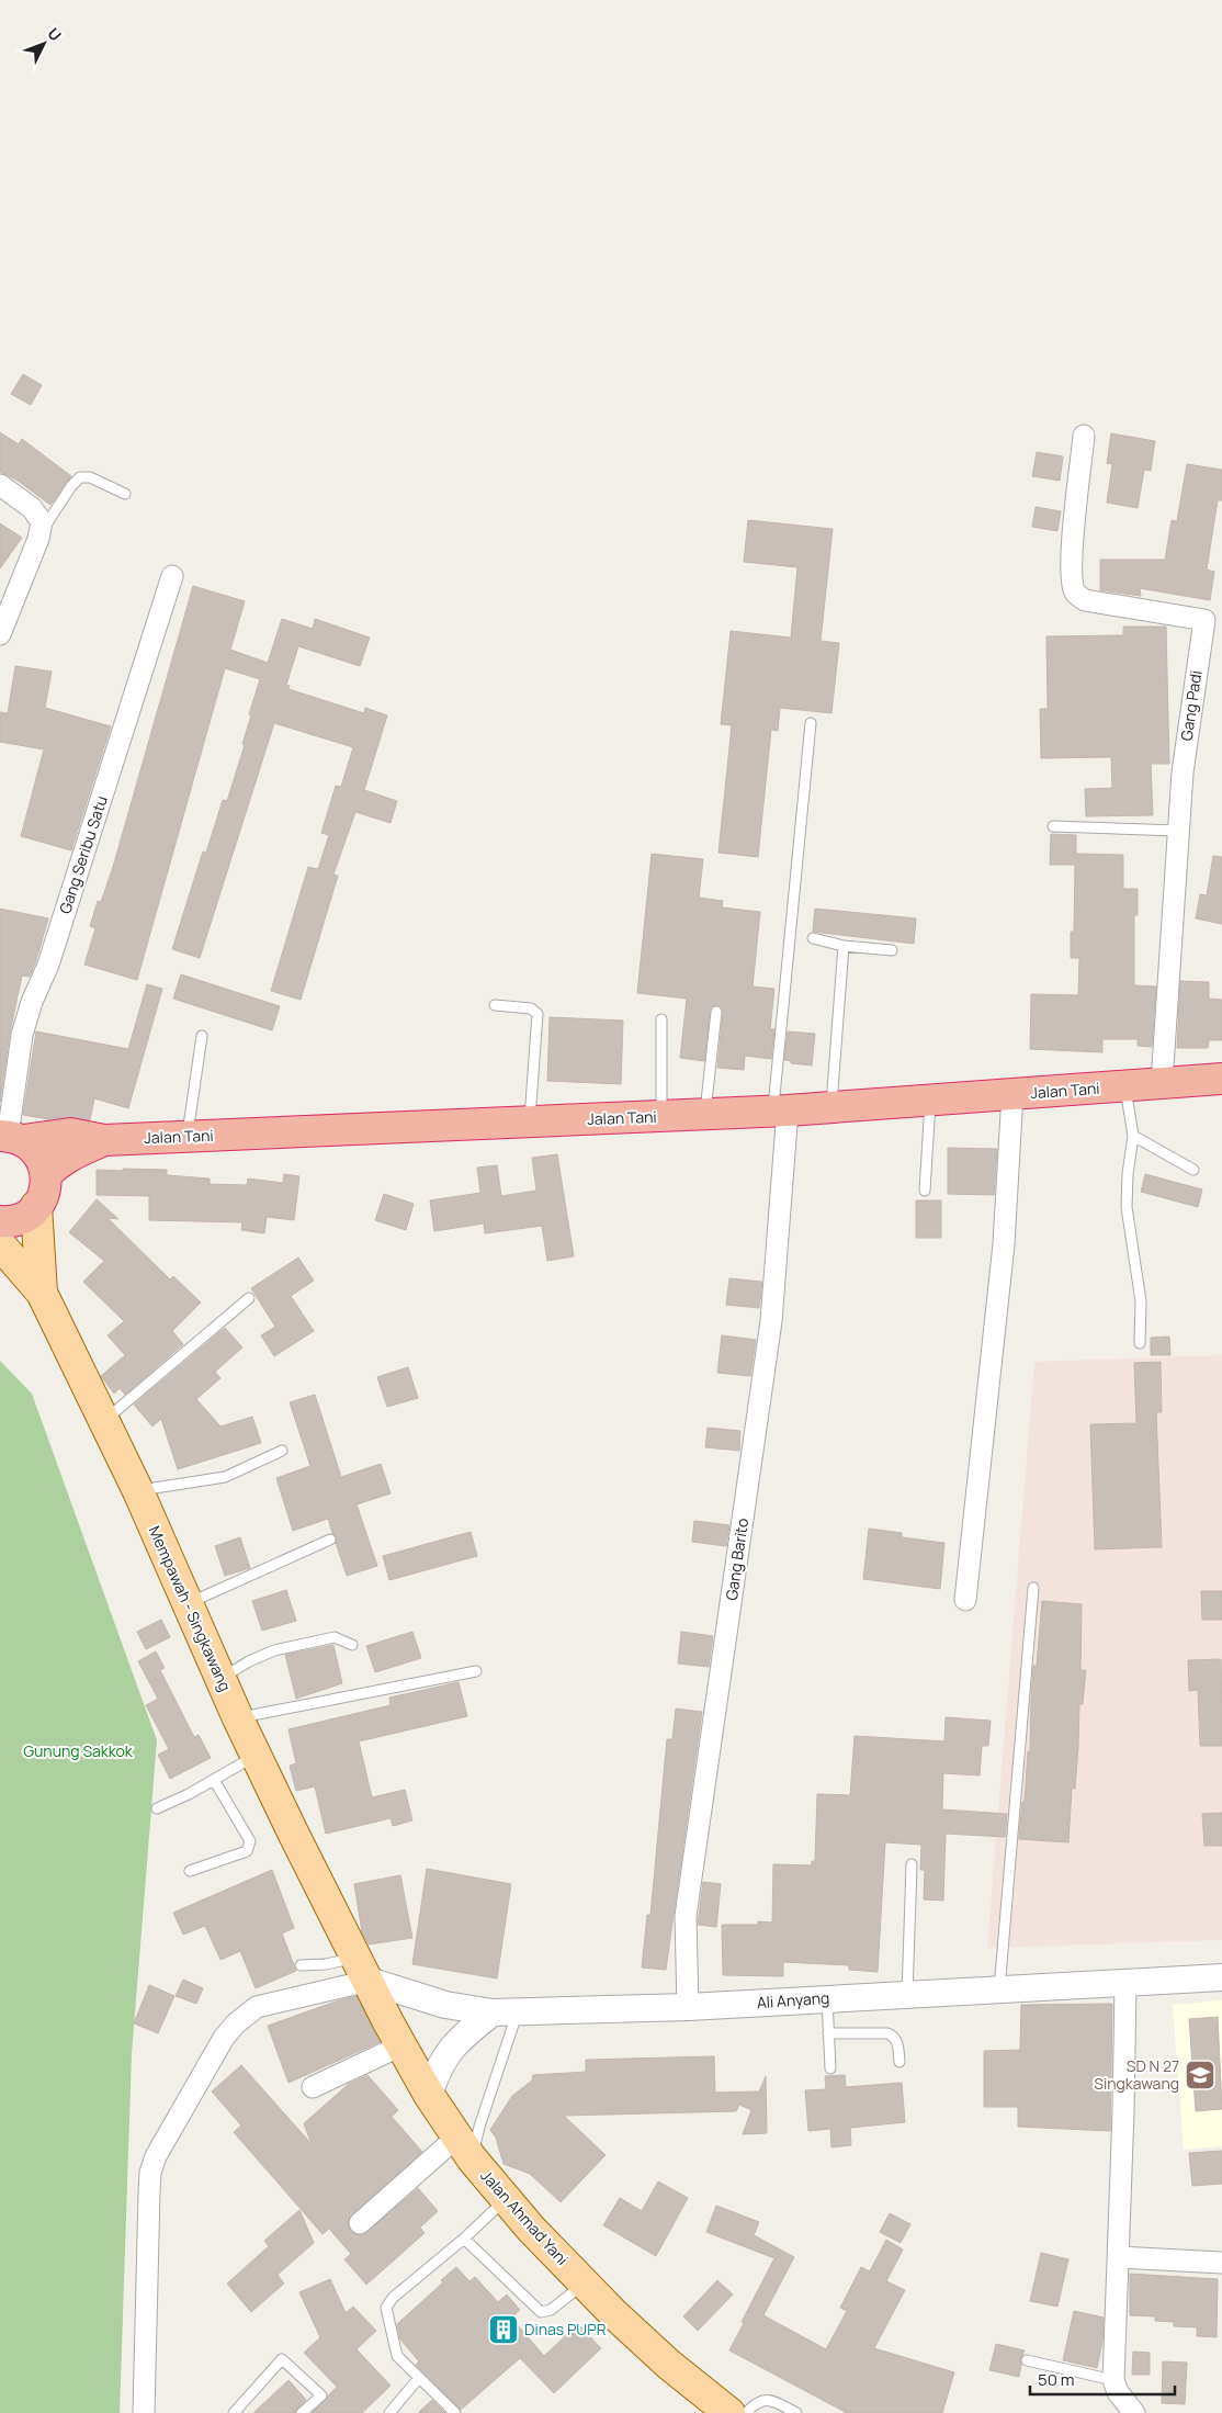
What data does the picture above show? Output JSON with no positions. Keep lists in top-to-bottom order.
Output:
{
  "streets": {
    "highway": ["Jalan Tani"],
    "main road": ["Mempawah - Singkawang", "Jalan Ahmad Yani"],
    "street": [
      "Gang Padi",
      "Gang Seribu Satu",
      "Gang Barito",
      "Ali Anyang"
    ]
  },
  "crossings": [
    ["Gang Padi", "Jalan Tani"],
    ["Gang Seribu Satu", "Jalan Tani"],
    ["Jalan Tani", "Gang Barito"],
    ["Gang Barito", "Ali Anyang"],
    ["Mempawah - Singkawang", "Ali Anyang"],
    ["Mempawah - Singkawang", "Jalan Ahmad Yani"],
    ["Ali Anyang", "Jalan Ahmad Yani"]
  ],
  "parks": ["Gunung Sakkok"],
  "places": {
    "school or university": ["SD N 27 Singkawang"],
    "building": ["Dinas PUPR"]
  },
  "scale_bar": "50 m",
  "north": "top right"
}
